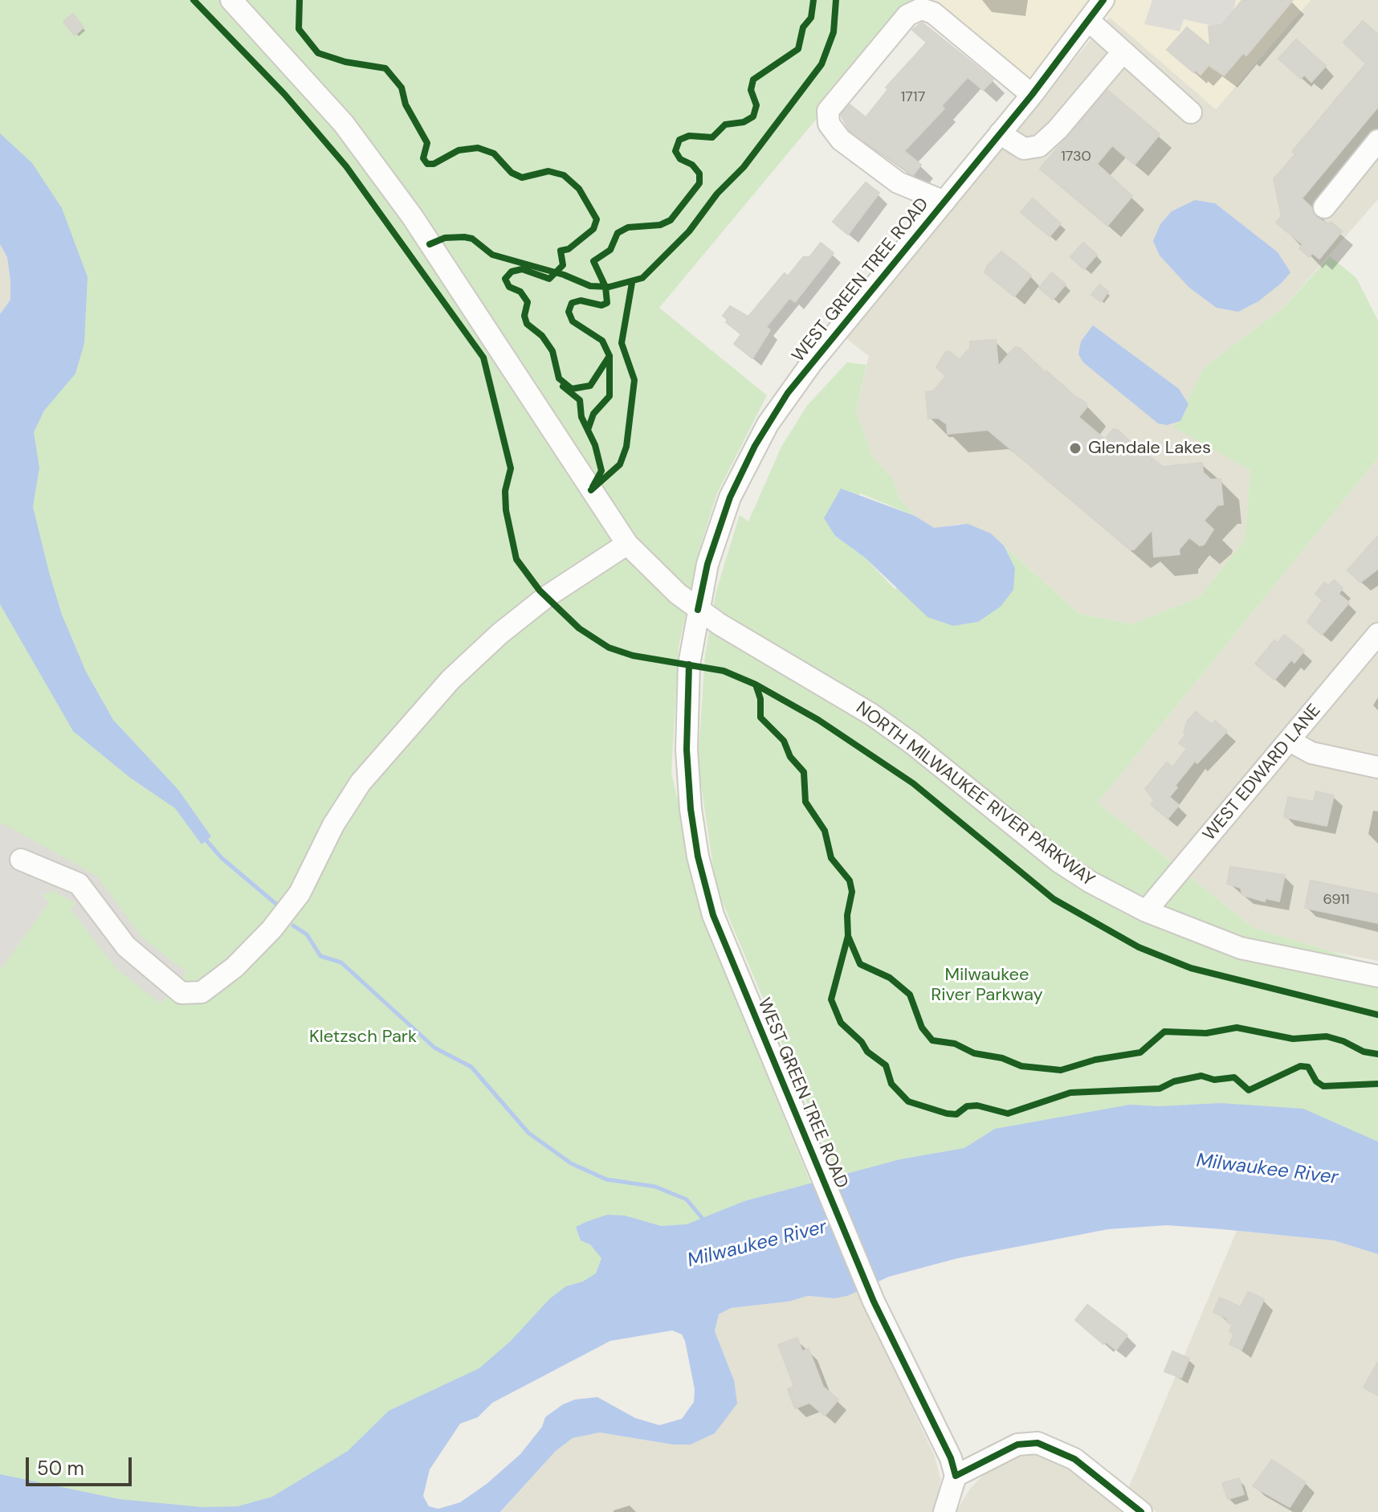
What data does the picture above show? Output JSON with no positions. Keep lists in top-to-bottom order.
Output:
{
  "streets": {
    "street": ["WEST GREEN TREE ROAD", "WEST EDWARD LANE", "NORTH MILWAUKEE RIVER PARKWAY"]
  },
  "crossings": [
    ["WEST GREEN TREE ROAD", "NORTH MILWAUKEE RIVER PARKWAY"],
    ["WEST EDWARD LANE", "NORTH MILWAUKEE RIVER PARKWAY"]
  ],
  "water": ["Milwaukee River"],
  "parks": ["Milwaukee River Parkway", "Kletzsch Park"],
  "places": ["Glendale Lakes"],
  "house_numbers": ["1717", "1730", "6911"],
  "scale_bar": "50 m"
}
